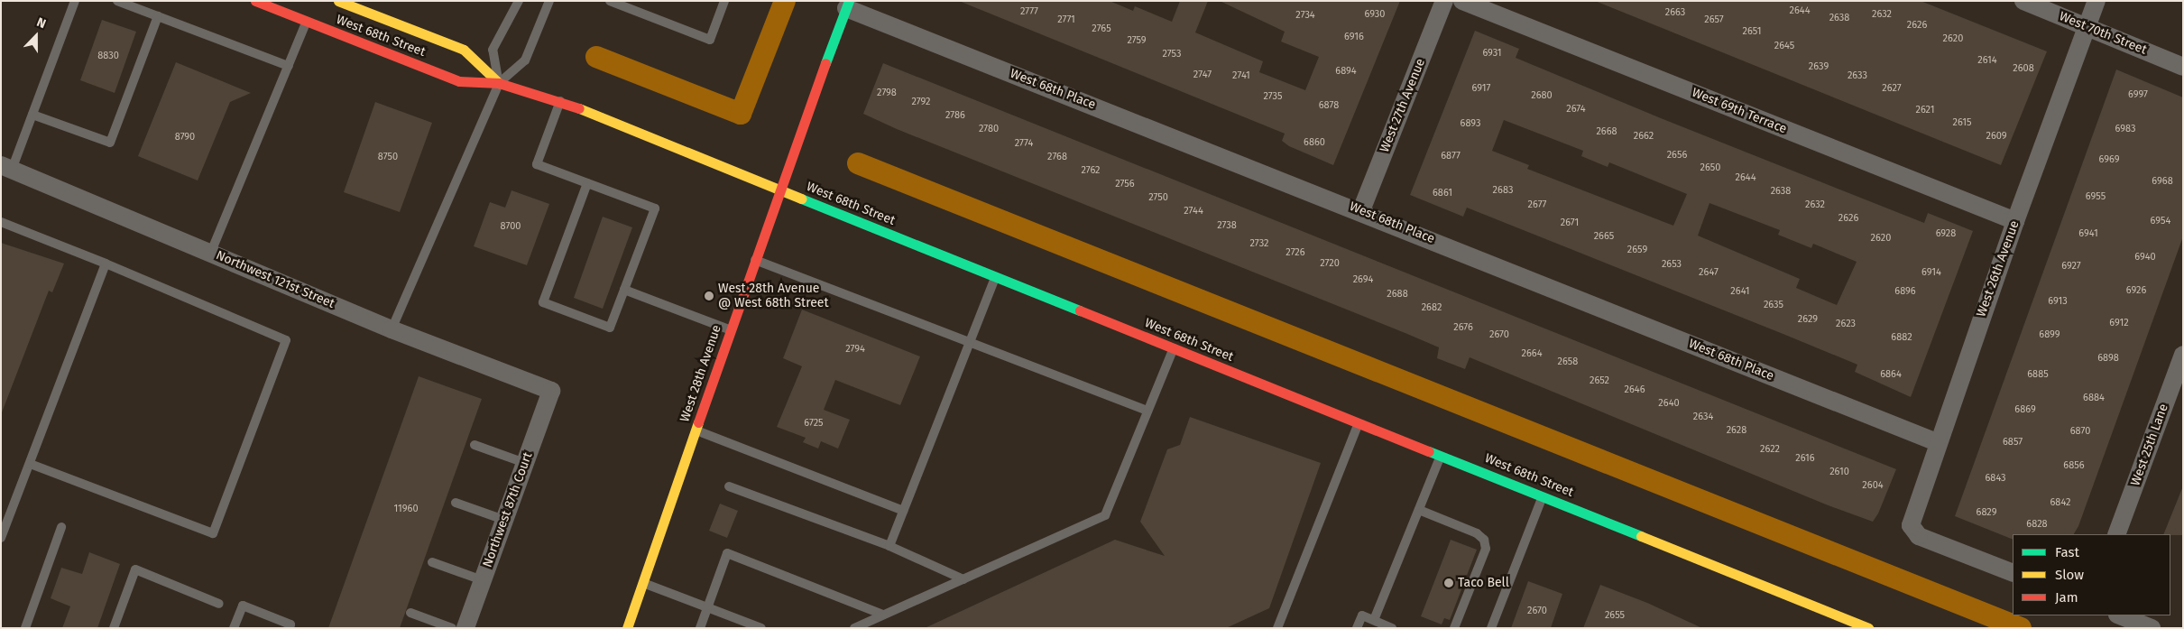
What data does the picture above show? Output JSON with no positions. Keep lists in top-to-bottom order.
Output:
{
  "streets": {
    "main road": ["West 68th Street", "West 28th Avenue"],
    "street": [
      "West 70th Street",
      "West 68th Place",
      "West 27th Avenue",
      "West 69th Terrace",
      "West 26th Avenue",
      "Northwest 121st Street",
      "West 25th Lane",
      "Northwest 87th Court"
    ]
  },
  "crossings": [
    ["West 70th Street", "West 26th Avenue"],
    ["West 68th Street", "West 28th Avenue"],
    ["West 68th Place", "West 27th Avenue"],
    ["West 68th Place", "West 26th Avenue"],
    ["West 68th Place", "West 28th Avenue"],
    ["West 69th Terrace", "West 26th Avenue"],
    ["Northwest 121st Street", "Northwest 87th Court"]
  ],
  "places": ["West 28th Avenue @ West 68th Street", "Taco Bell"],
  "house_numbers": [
    "2644",
    "2777",
    "2663",
    "6930",
    "2632",
    "2734",
    "2638",
    "2771",
    "2657",
    "2626",
    "2765",
    "2651",
    "6916",
    "2620",
    "2759",
    "2645",
    "6931",
    "2753",
    "8830",
    "2614",
    "2639",
    "2608",
    "6894",
    "2747",
    "2741",
    "2633",
    "6917",
    "2627",
    "2798",
    "6997",
    "2680",
    "2735",
    "2792",
    "6878",
    "2674",
    "2621",
    "2786",
    "2615",
    "6893",
    "2780",
    "6983",
    "2668",
    "2662",
    "2609",
    "8790",
    "6860",
    "2774",
    "2656",
    "6877",
    "8750",
    "2768",
    "6969",
    "2650",
    "2762",
    "2644",
    "6968",
    "2756",
    "2683",
    "2638",
    "6861",
    "6955",
    "2750",
    "2677",
    "2632",
    "2744",
    "2626",
    "6954",
    "2671",
    "2738",
    "8700",
    "6928",
    "6941",
    "2665",
    "2620",
    "2732",
    "2659",
    "2726",
    "6940",
    "2720",
    "2653",
    "6927",
    "2647",
    "6914",
    "2694",
    "6926",
    "2641",
    "6896",
    "2688",
    "6913",
    "2635",
    "2682",
    "2629",
    "6912",
    "2623",
    "2676",
    "2670",
    "6899",
    "6882",
    "2794",
    "2664",
    "6898",
    "2658",
    "6864",
    "6885",
    "2652",
    "2646",
    "6884",
    "2640",
    "6869",
    "2634",
    "6725",
    "2628",
    "6870",
    "6857",
    "2622",
    "2616",
    "6856",
    "2610",
    "6843",
    "2604",
    "6842",
    "11960",
    "6829",
    "6828",
    "2670",
    "2655"
  ],
  "legend": ["Fast", "Slow", "Jam"],
  "north": "top"
}
